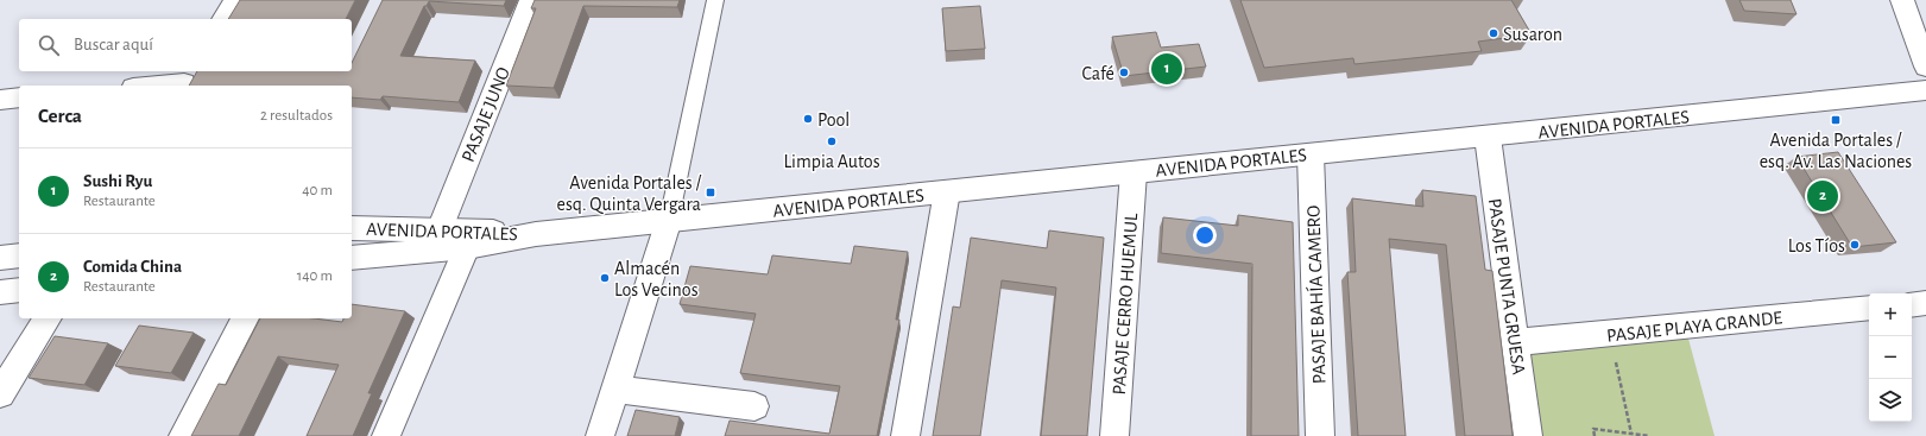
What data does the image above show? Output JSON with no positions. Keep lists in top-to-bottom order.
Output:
{
  "streets": {
    "street": [
      "PASAJE JUNO",
      "AVENIDA PORTALES",
      "PASAJE PUNTA GRUESA",
      "PASAJE BAHÍA CAMERO",
      "PASAJE CERRO HUEMUL",
      "PASAJE PLAYA GRANDE"
    ]
  },
  "crossings": [
    ["PASAJE JUNO", "AVENIDA PORTALES"],
    ["AVENIDA PORTALES", "PASAJE PUNTA GRUESA"],
    ["AVENIDA PORTALES", "PASAJE BAHÍA CAMERO"],
    ["AVENIDA PORTALES", "PASAJE CERRO HUEMUL"],
    ["PASAJE PUNTA GRUESA", "PASAJE PLAYA GRANDE"]
  ],
  "places": {
    "other": [
      "Susaron",
      "Café",
      "Pool",
      "Limpia Autos",
      "Los Tíos",
      "Almacén Los Vecinos"
    ],
    "transit": ["Avenida Portales / esq. Av. Las Naciones", "Avenida Portales / esq. Quinta Vergara"]
  },
  "page": {
    "search": "Buscar aquí",
    "pins": ["1", "2"],
    "heading": ["Cerca", "2 resultados"],
    "list": [
      {
        "mark": "1",
        "name": "Sushi Ryu",
        "note": "Restaurante",
        "value": "40 m"
      },
      {
        "mark": "2",
        "name": "Comida China",
        "note": "Restaurante",
        "value": "140 m"
      }
    ],
    "map_buttons": ["+", "−"]
  }
}
